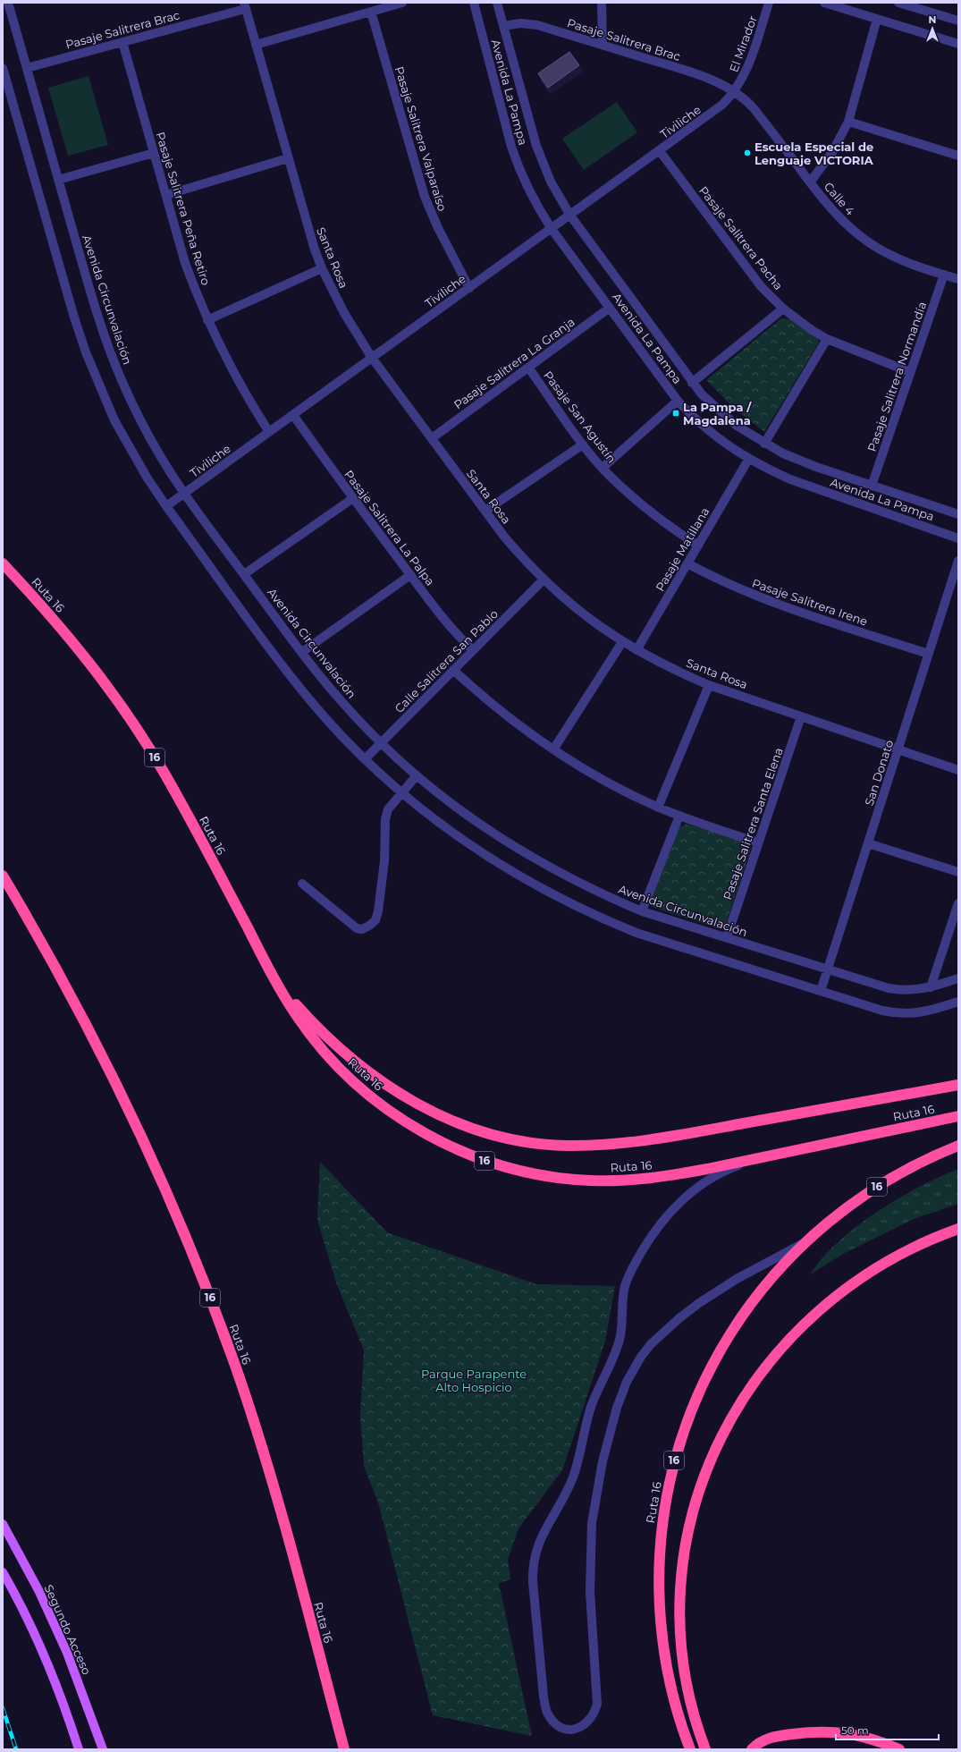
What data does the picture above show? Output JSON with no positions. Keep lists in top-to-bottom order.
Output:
{
  "streets": {
    "highway": ["Ruta 16", "16"],
    "main road": ["Segundo Acceso"],
    "street": [
      "Pasaje Salitrera Brac",
      "El Mirador",
      "Avenida La Pampa",
      "Tiviliche",
      "Pasaje Salitrera Valparaíso",
      "Calle 4",
      "Pasaje Salitrera Peña Retiro",
      "Pasaje Salitrera Pacha",
      "Santa Rosa",
      "Avenida Circunvalación",
      "Pasaje Salitrera La Granja",
      "Pasaje Salitrera Normandía",
      "Pasaje San Agustín",
      "Pasaje Salitrera La Palpa",
      "Pasaje Matillana",
      "Pasaje Salitrera Irene",
      "Calle Salitrera San Pablo",
      "San Donato",
      "Pasaje Salitrera Santa Elena"
    ]
  },
  "crossings": [
    ["Pasaje Salitrera Brac", "El Mirador"],
    ["Pasaje Salitrera Brac", "Avenida La Pampa"],
    ["Pasaje Salitrera Brac", "Tiviliche"],
    ["Pasaje Salitrera Brac", "Calle 4"],
    ["Pasaje Salitrera Brac", "Pasaje Salitrera Peña Retiro"],
    ["Pasaje Salitrera Brac", "Santa Rosa"],
    ["Pasaje Salitrera Brac", "Avenida Circunvalación"],
    ["El Mirador", "Tiviliche"],
    ["El Mirador", "Calle 4"],
    ["Avenida La Pampa", "Tiviliche"],
    ["Avenida La Pampa", "Pasaje Salitrera La Granja"],
    ["Avenida La Pampa", "Pasaje Salitrera Normandía"],
    ["Avenida La Pampa", "Pasaje Matillana"],
    ["Tiviliche", "Pasaje Salitrera Valparaíso"],
    ["Tiviliche", "Calle 4"],
    ["Tiviliche", "Pasaje Salitrera Peña Retiro"],
    ["Tiviliche", "Pasaje Salitrera Pacha"],
    ["Tiviliche", "Santa Rosa"],
    ["Tiviliche", "Avenida Circunvalación"],
    ["Tiviliche", "Pasaje Salitrera La Palpa"],
    ["Calle 4", "Pasaje Salitrera Normandía"],
    ["Pasaje Salitrera Pacha", "Pasaje Salitrera Normandía"],
    ["Santa Rosa", "Pasaje Salitrera La Granja"],
    ["Santa Rosa", "Pasaje Matillana"],
    ["Santa Rosa", "Calle Salitrera San Pablo"],
    ["Santa Rosa", "San Donato"],
    ["Santa Rosa", "Pasaje Salitrera Santa Elena"],
    ["Avenida Circunvalación", "Calle Salitrera San Pablo"],
    ["Avenida Circunvalación", "San Donato"],
    ["Avenida Circunvalación", "Pasaje Salitrera Santa Elena"],
    ["Pasaje Salitrera La Granja", "Pasaje San Agustín"],
    ["Pasaje San Agustín", "Pasaje Matillana"],
    ["Pasaje Salitrera La Palpa", "Calle Salitrera San Pablo"],
    ["Pasaje Matillana", "Pasaje Salitrera Irene"],
    ["Pasaje Salitrera Irene", "San Donato"]
  ],
  "parks": ["Parque Parapente Alto Hospicio"],
  "places": {
    "other": ["Escuela Especial de Lenguaje VICTORIA"],
    "transit": ["La Pampa / Magdalena"]
  },
  "scale_bar": "50 m",
  "north": "top"
}
